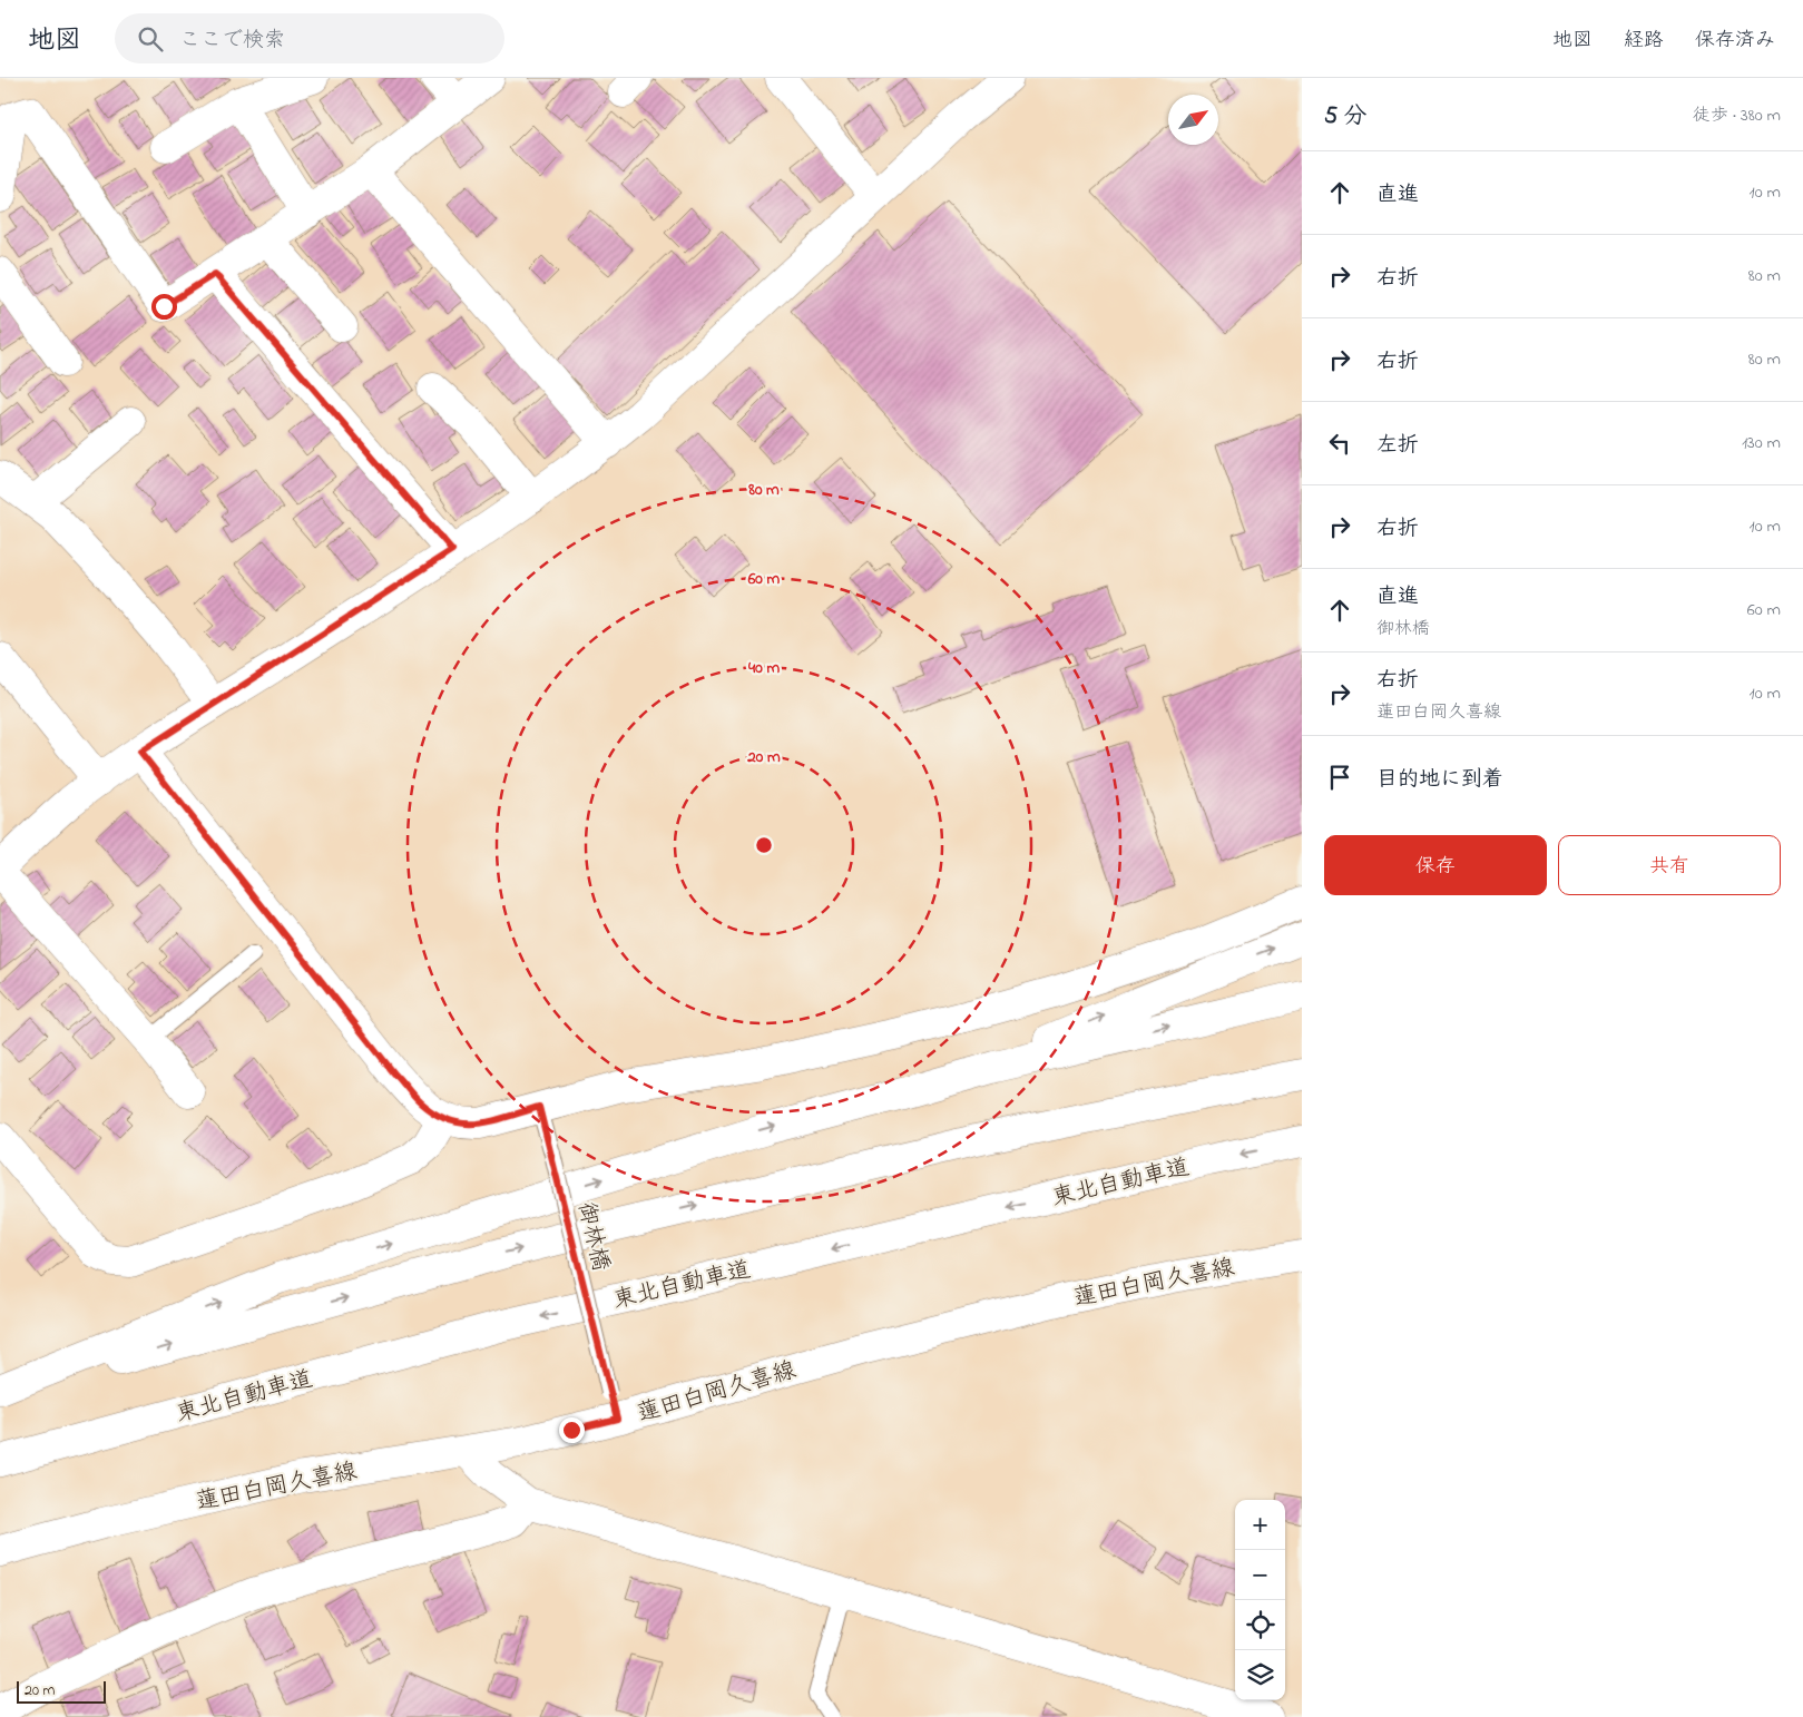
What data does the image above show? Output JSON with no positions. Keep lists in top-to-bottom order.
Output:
{
  "streets": {
    "main road": ["東北自動車道", "蓮田白岡久喜線"],
    "lane": ["御林橋"]
  },
  "crossings": [
    ["御林橋", "蓮田白岡久喜線"]
  ],
  "scale_bar": "20 m",
  "north": "top right",
  "page": {
    "header": "地図",
    "search": "ここで検索",
    "nav": ["地図", "経路", "保存済み"],
    "heading": ["5 分", "徒歩 · 380 m"],
    "list": [
      ["直進", "10 m"],
      ["右折", "80 m"],
      ["右折", "80 m"],
      ["左折", "130 m"],
      ["右折", "10 m"],
      ["直進", "御林橋", "60 m"],
      ["右折", "蓮田白岡久喜線", "10 m"],
      "目的地に到着"
    ],
    "buttons": ["保存", "共有"],
    "map_buttons": ["+", "−"],
    "scale": "20 m"
  },
  "rings": [
    "80 m",
    "60 m",
    "40 m",
    "20 m"
  ]
}
